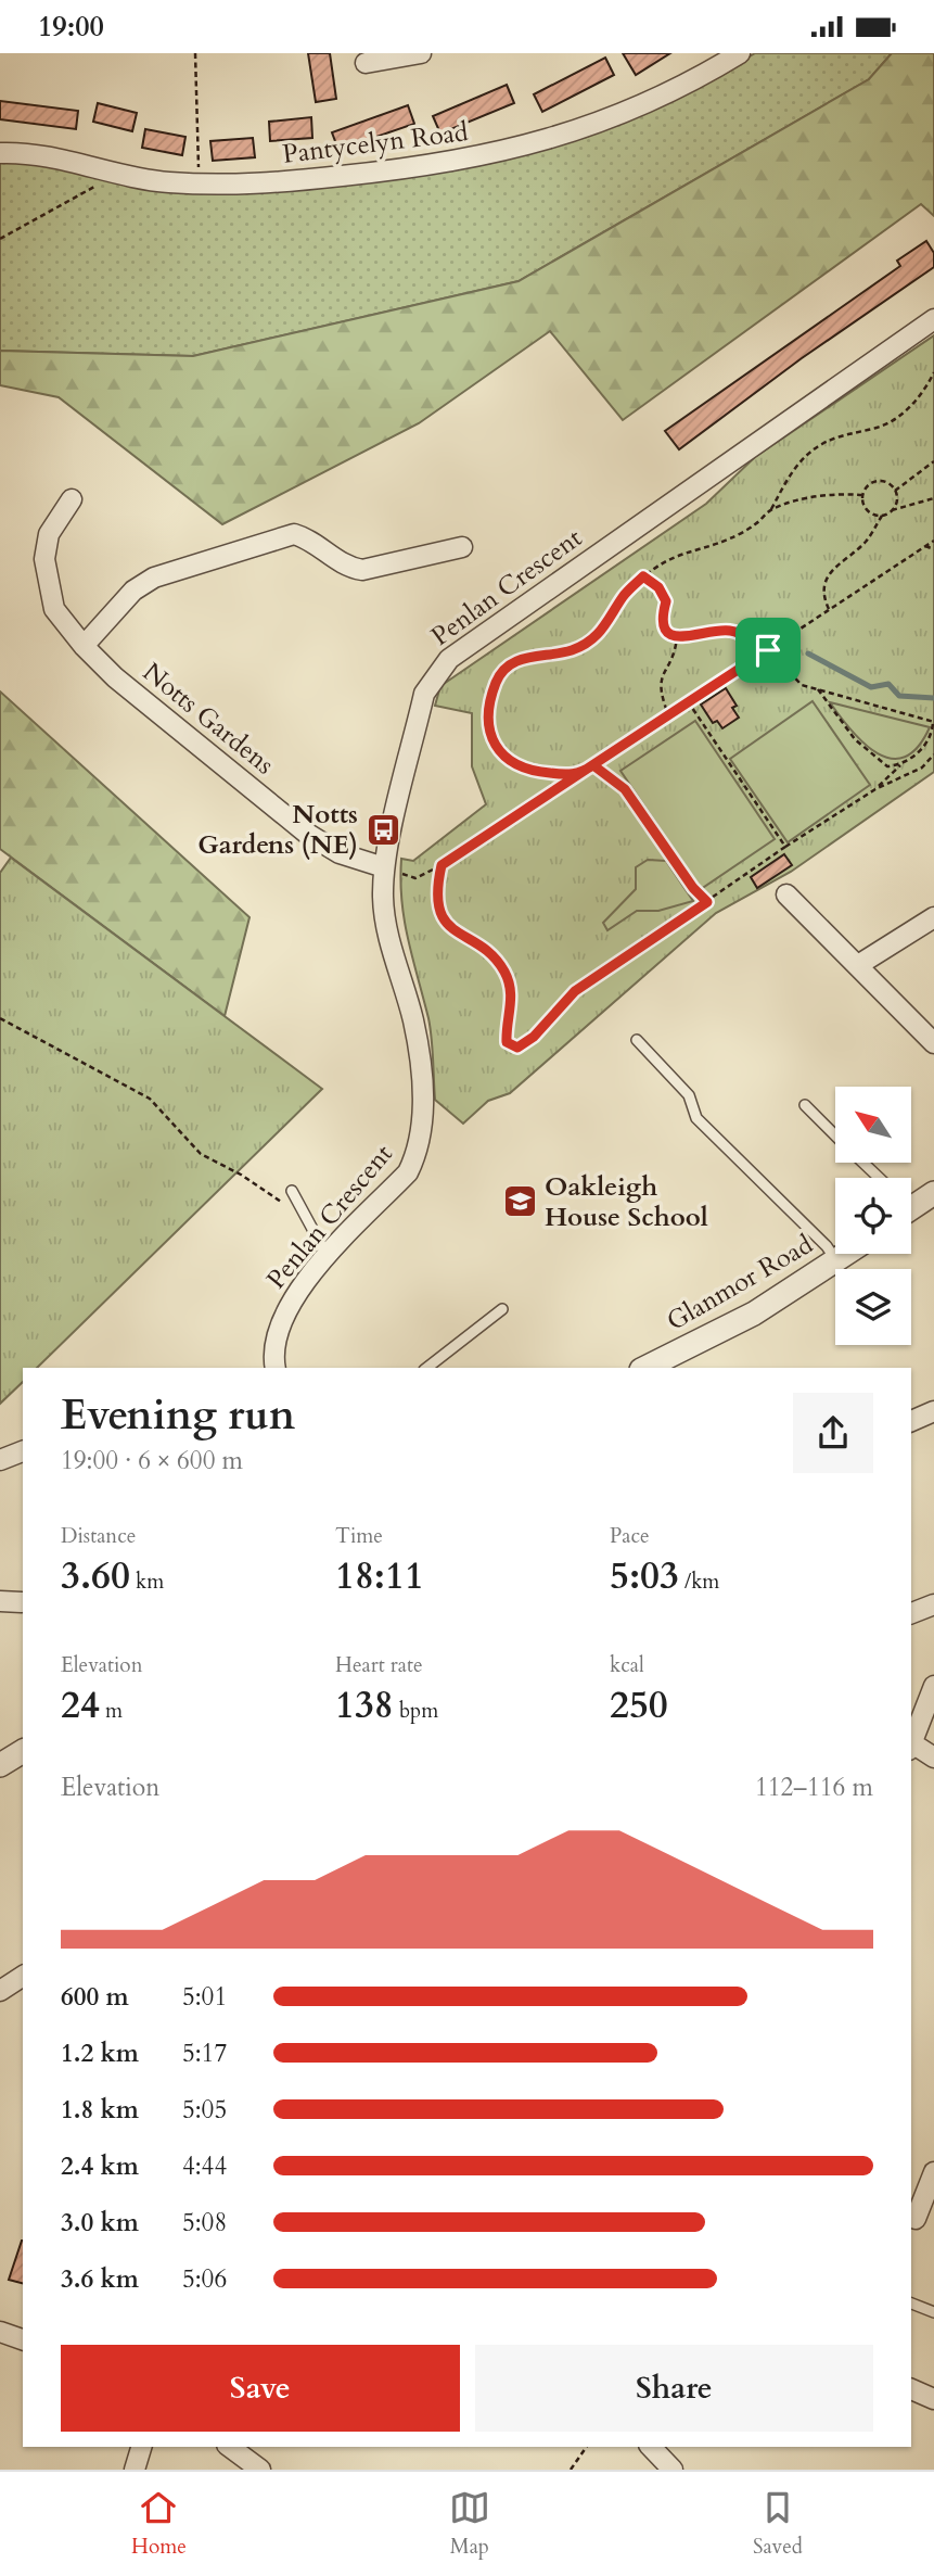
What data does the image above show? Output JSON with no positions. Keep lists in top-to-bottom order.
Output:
{
  "streets": {
    "street": [
      "Pantycelyn Road",
      "Penlan Crescent",
      "Notts Gardens",
      "Glanmor Road"
    ]
  },
  "crossings": [
    ["Penlan Crescent", "Notts Gardens"]
  ],
  "places": {
    "bus stop": ["Notts Gardens (NE)"],
    "school or university": ["Oakleigh House School"]
  },
  "north": "top left",
  "page": {
    "status": "19:00",
    "heading": ["Evening run", "19:00 · 6 × 600 m"],
    "stats": [
      ["Distance", "3.60 km"],
      ["Time", "18:11"],
      ["Pace", "5:03 /km"],
      ["Elevation", "24 m"],
      ["Heart rate", "138 bpm"],
      ["kcal", "250"]
    ],
    "chart": ["Elevation", "112–116 m"],
    "list": [
      {
        "name": "600 m",
        "note": "5:01"
      },
      {
        "name": "1.2 km",
        "note": "5:17"
      },
      {
        "name": "1.8 km",
        "note": "5:05"
      },
      {
        "name": "2.4 km",
        "note": "4:44"
      },
      {
        "name": "3.0 km",
        "note": "5:08"
      },
      {
        "name": "3.6 km",
        "note": "5:06"
      }
    ],
    "buttons": ["Save", "Share"],
    "tabs": ["Home", "Map", "Saved"]
  }
}
